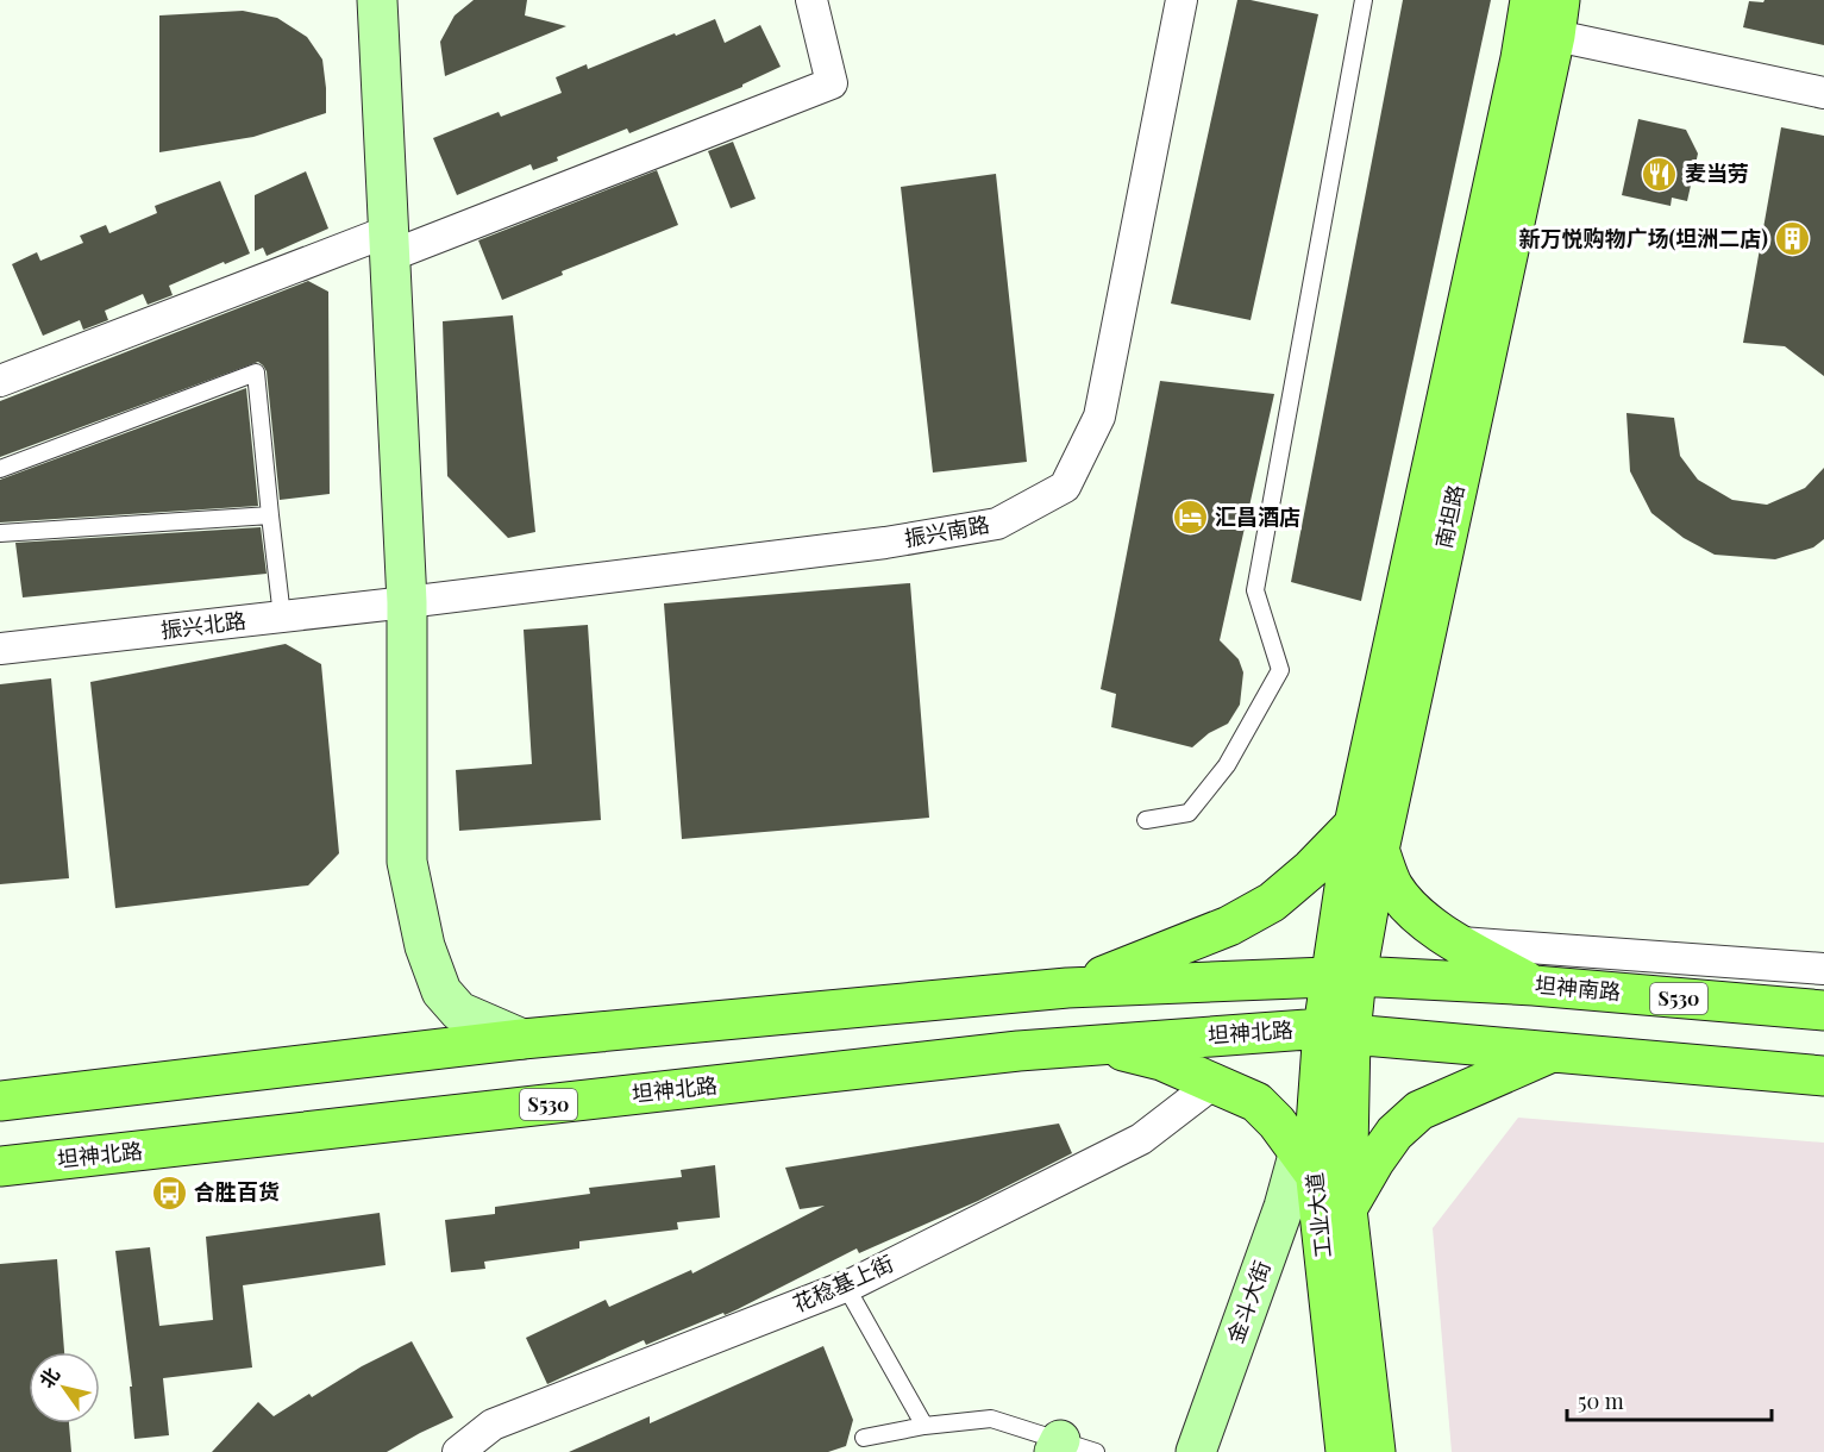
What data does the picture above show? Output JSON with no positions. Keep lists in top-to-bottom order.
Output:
{
  "streets": {
    "main road": [
      "南坦路",
      "坦神南路",
      "S530",
      "坦神北路",
      "工业大道"
    ],
    "street": [
      "振兴南路",
      "振兴北路",
      "花稔基上街",
      "金斗大街"
    ]
  },
  "crossings": [
    ["南坦路", "坦神南路"],
    ["南坦路", "S530"],
    ["南坦路", "坦神北路"],
    ["南坦路", "工业大道"],
    ["振兴南路", "振兴北路"],
    ["坦神南路", "S530"],
    ["S530", "坦神北路"],
    ["S530", "工业大道"],
    ["坦神北路", "工业大道"],
    ["工业大道", "金斗大街"]
  ],
  "places": {
    "restaurant": ["麦当劳"],
    "building": ["新万悦购物广场(坦洲二店)"],
    "hotel": ["汇昌酒店"],
    "bus stop": ["合胜百货"]
  },
  "scale_bar": "50 m",
  "north": "top left"
}
